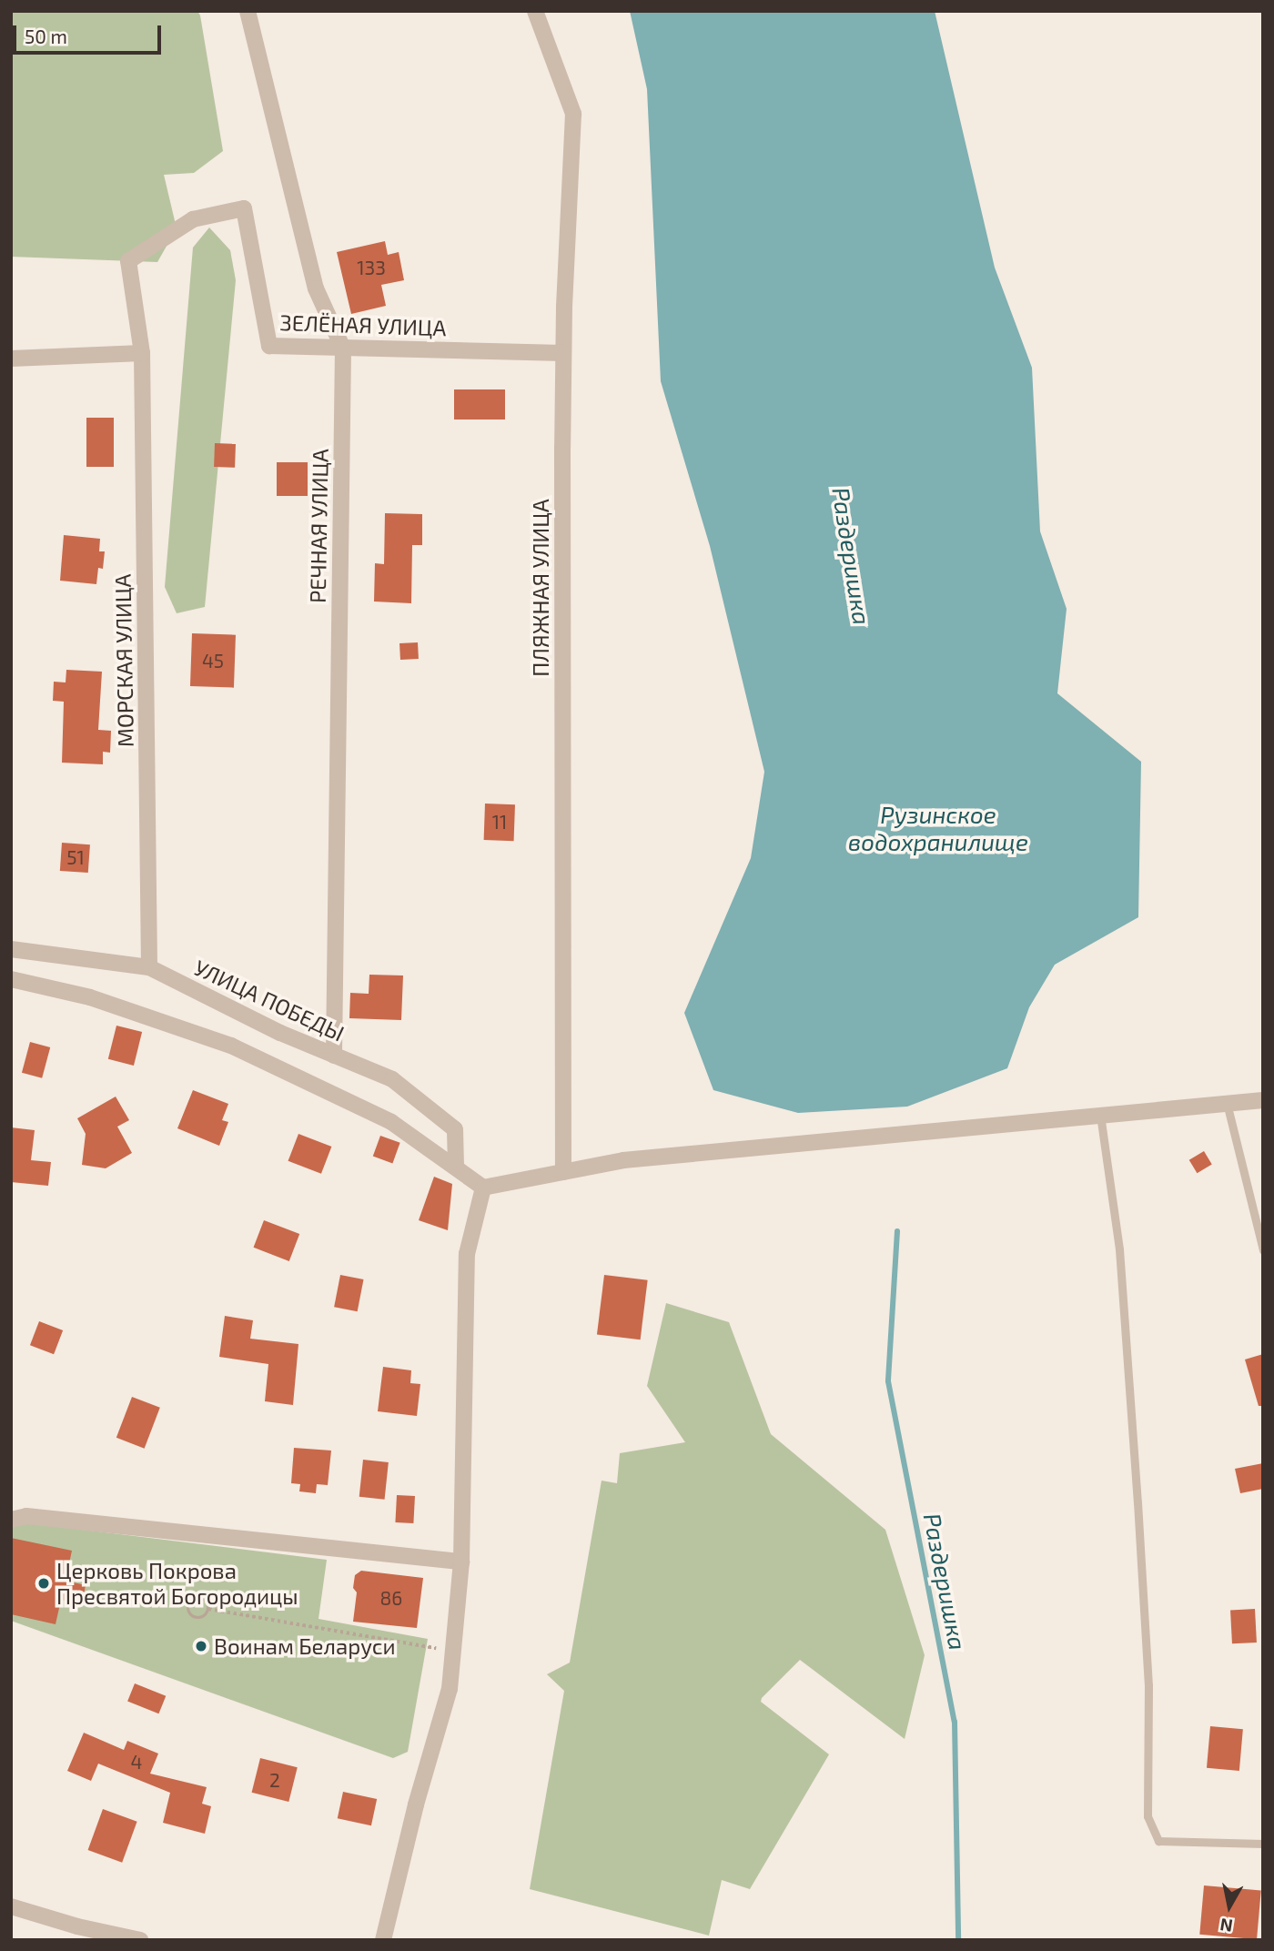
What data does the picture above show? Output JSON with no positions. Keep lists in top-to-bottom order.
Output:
{
  "streets": {
    "street": [
      "ЗЕЛЁНАЯ УЛИЦА",
      "РЕЧНАЯ УЛИЦА",
      "ПЛЯЖНАЯ УЛИЦА",
      "МОРСКАЯ УЛИЦА",
      "УЛИЦА ПОБЕДЫ"
    ]
  },
  "crossings": [
    ["ЗЕЛЁНАЯ УЛИЦА", "РЕЧНАЯ УЛИЦА"],
    ["ЗЕЛЁНАЯ УЛИЦА", "ПЛЯЖНАЯ УЛИЦА"],
    ["ЗЕЛЁНАЯ УЛИЦА", "МОРСКАЯ УЛИЦА"],
    ["РЕЧНАЯ УЛИЦА", "УЛИЦА ПОБЕДЫ"],
    ["МОРСКАЯ УЛИЦА", "УЛИЦА ПОБЕДЫ"]
  ],
  "water": ["Раздеришка", "Рузинское водохранилище"],
  "places": ["Церковь Покрова Пресвятой Богородицы", "Воинам Беларуси"],
  "house_numbers": [
    "133",
    "45",
    "11",
    "51",
    "86",
    "4",
    "2"
  ],
  "scale_bar": "50 m",
  "north": "bottom"
}
